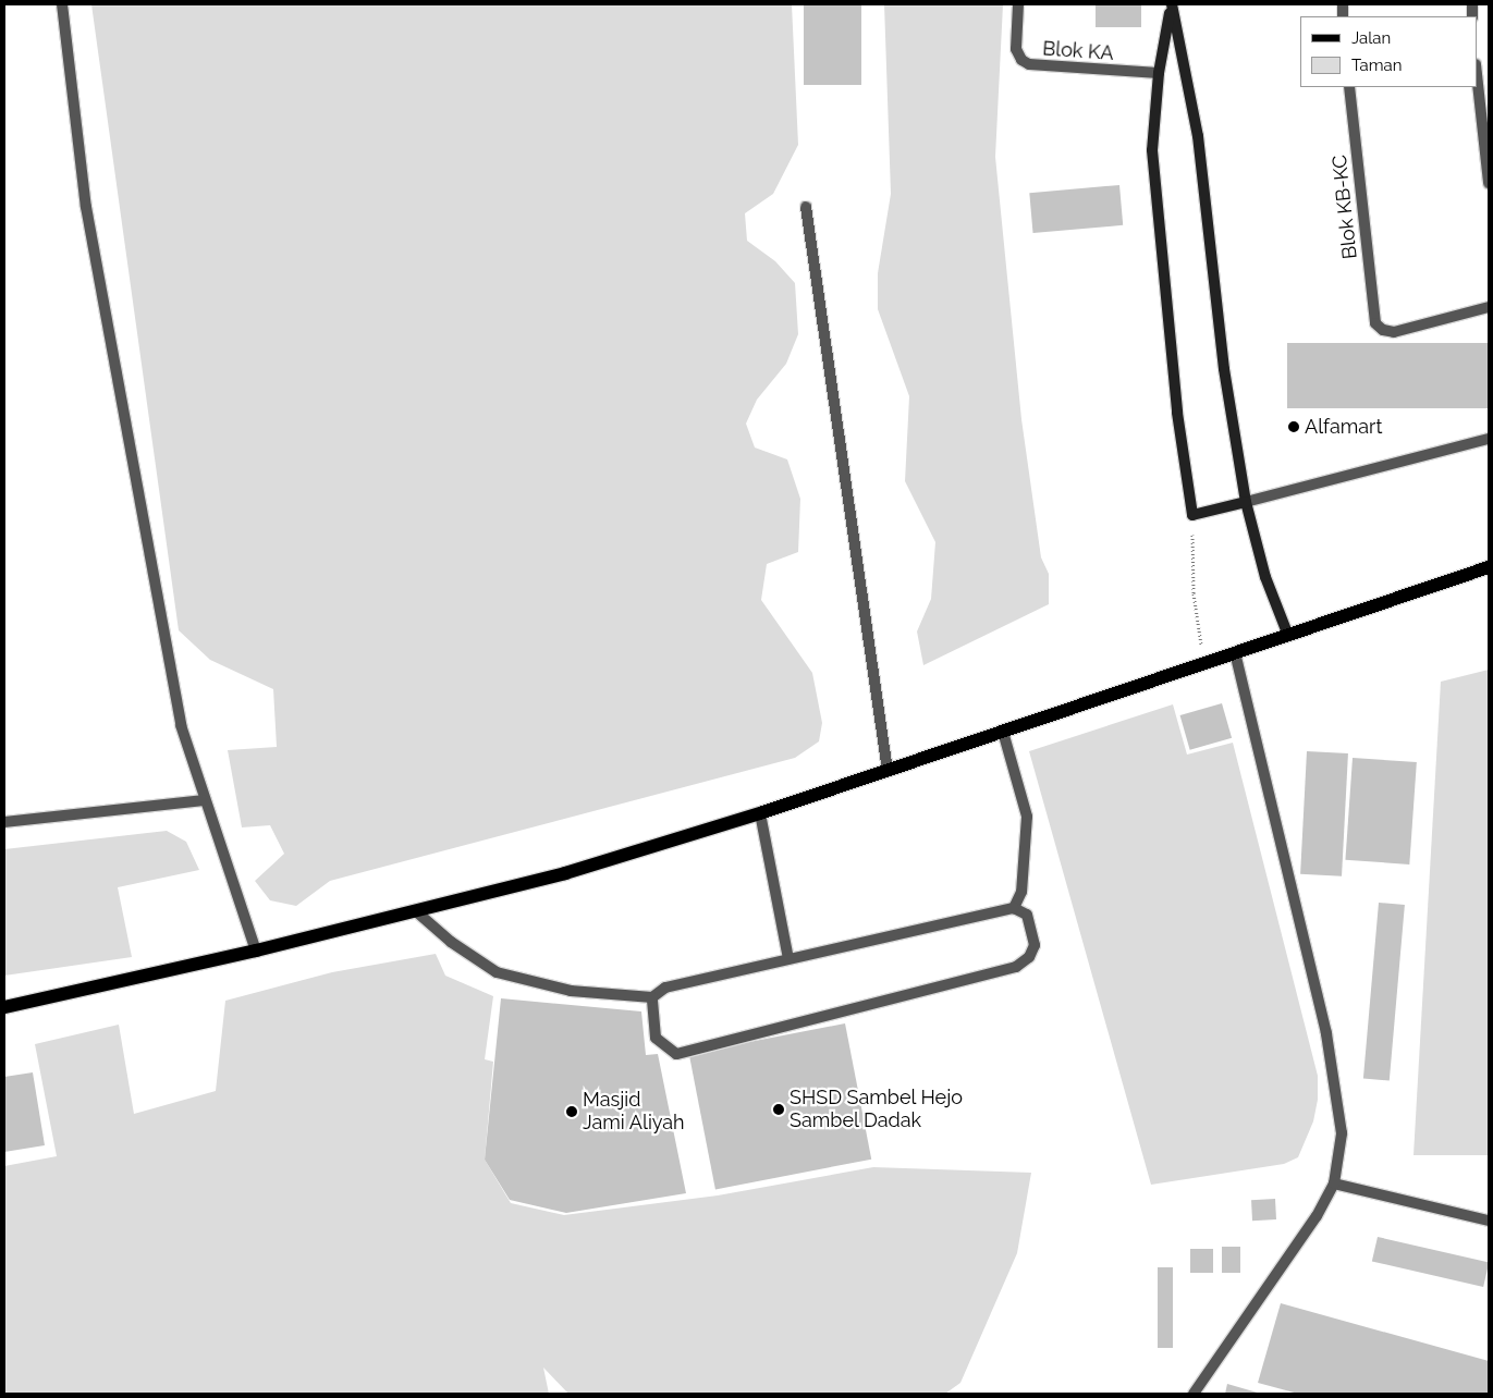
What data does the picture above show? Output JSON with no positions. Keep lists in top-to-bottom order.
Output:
{
  "streets": {
    "street": ["Blok KA", "Blok KB-KC"]
  },
  "places": ["Alfamart", "SHSD Sambel Hejo Sambel Dadak", "Masjid Jami Aliyah"],
  "legend": ["Jalan", "Taman"]
}
